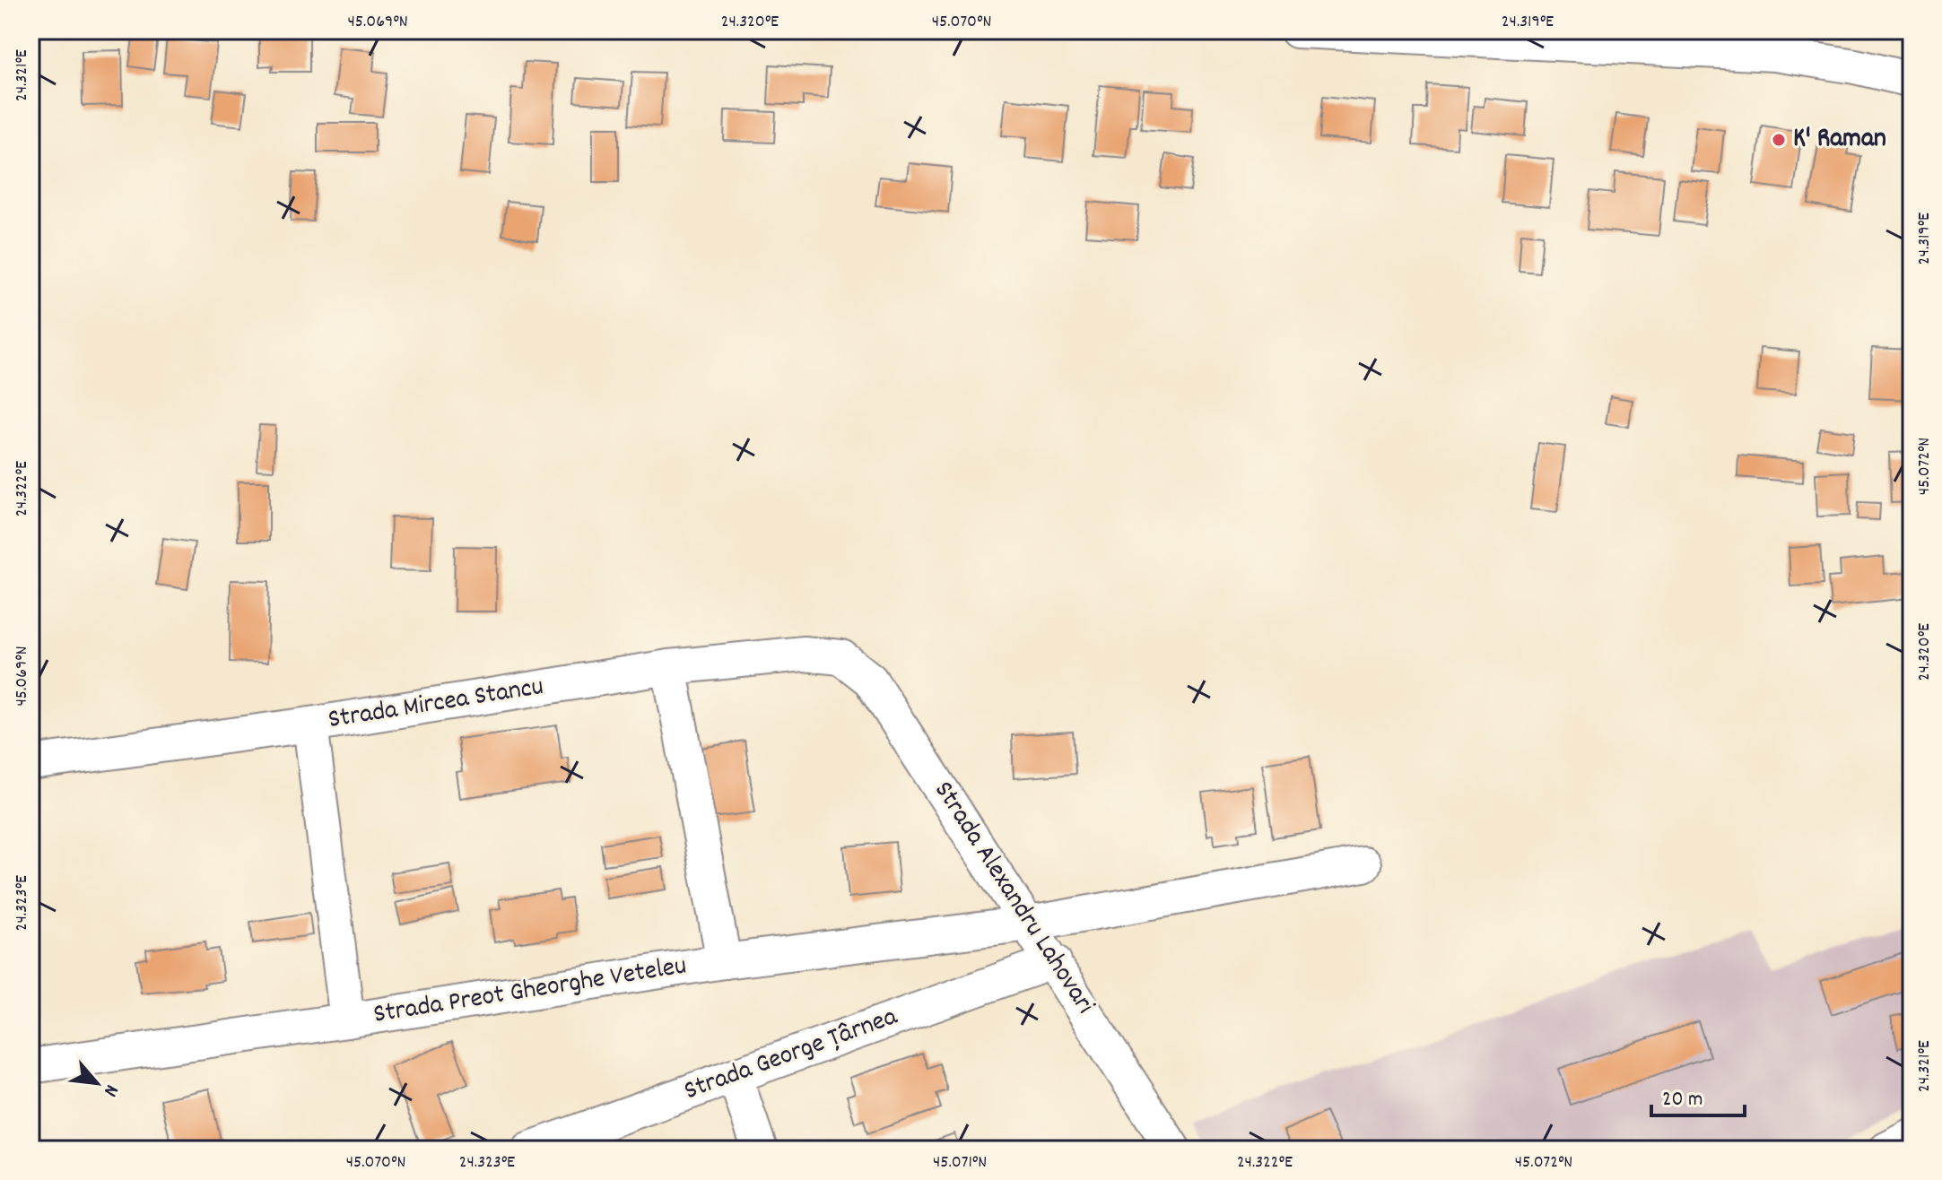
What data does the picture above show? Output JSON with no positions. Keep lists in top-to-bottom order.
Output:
{
  "streets": {
    "street": [
      "Strada Mircea Stancu",
      "Strada Alexandru Lahovari",
      "Strada Preot Gheorghe Veteleu",
      "Strada George Țârnea"
    ]
  },
  "crossings": [
    ["Strada Mircea Stancu", "Strada Alexandru Lahovari"],
    ["Strada Alexandru Lahovari", "Strada Preot Gheorghe Veteleu"],
    ["Strada Alexandru Lahovari", "Strada George Țârnea"]
  ],
  "places": ["K' Raman"],
  "scale_bar": "20 m",
  "north": "bottom right",
  "coordinates": [
    "45.069°N",
    "24.320°E",
    "45.070°N",
    "24.319°E",
    "24.321°E",
    "45.072°N",
    "24.322°E",
    "24.323°E",
    "45.071°N"
  ]
}
